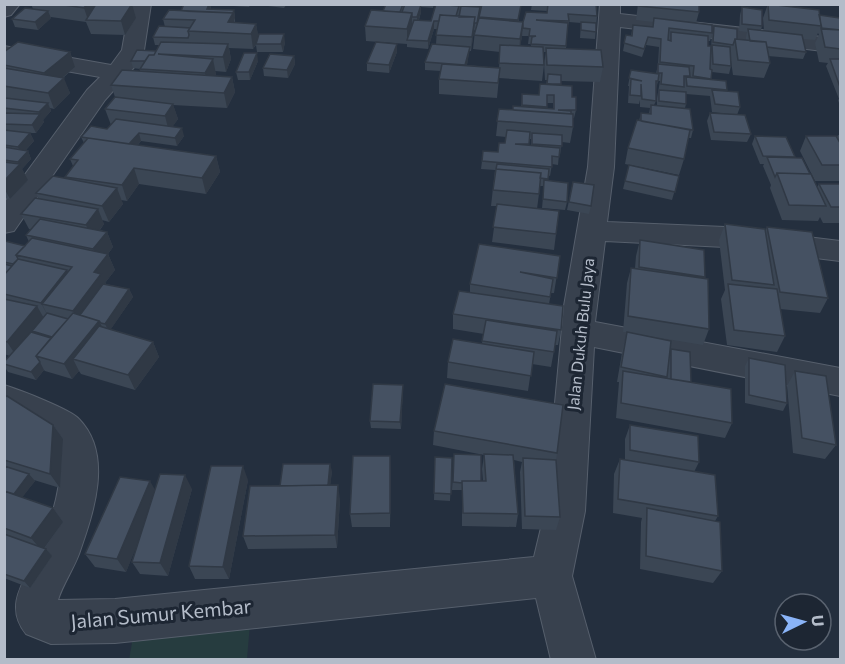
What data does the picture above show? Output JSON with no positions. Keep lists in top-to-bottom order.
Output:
{
  "streets": {
    "street": ["Jalan Dukuh Bulu Jaya", "Jalan Sumur Kembar"]
  },
  "crossings": [
    ["Jalan Dukuh Bulu Jaya", "Jalan Sumur Kembar"]
  ],
  "north": "right"
}
